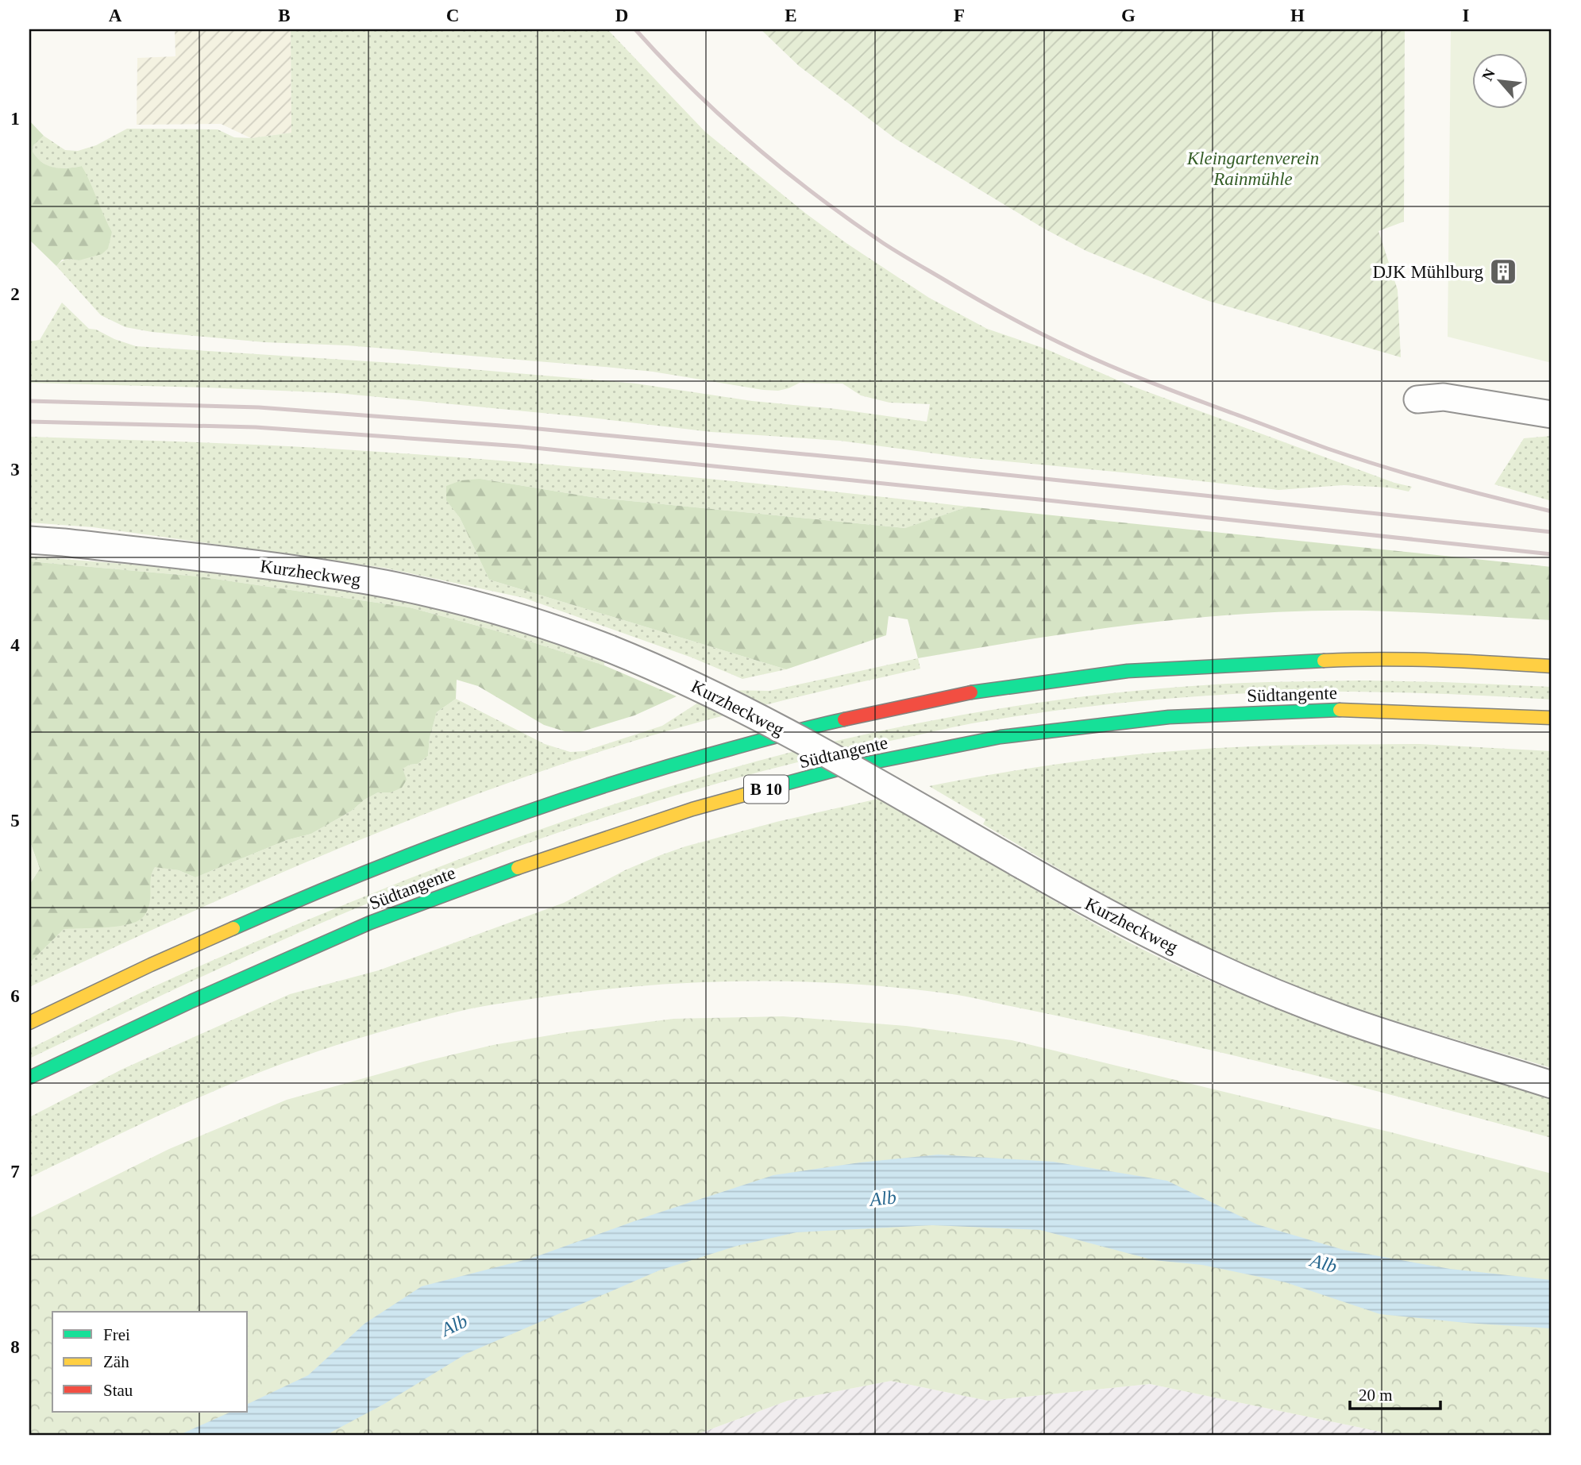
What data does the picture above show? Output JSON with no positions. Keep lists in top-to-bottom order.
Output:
{
  "streets": {
    "highway": ["Südtangente", "B 10"],
    "street": ["Kurzheckweg"]
  },
  "water": ["Alb"],
  "parks": ["Kleingartenverein Rainmühle"],
  "places": {
    "building": ["DJK Mühlburg"]
  },
  "legend": ["Frei", "Zäh", "Stau"],
  "scale_bar": "20 m",
  "north": "top left",
  "grid": {
    "columns": [
      "A",
      "B",
      "C",
      "D",
      "E",
      "F",
      "G",
      "H",
      "I"
    ],
    "rows": [
      "1",
      "2",
      "3",
      "4",
      "5",
      "6",
      "7",
      "8"
    ]
  }
}
